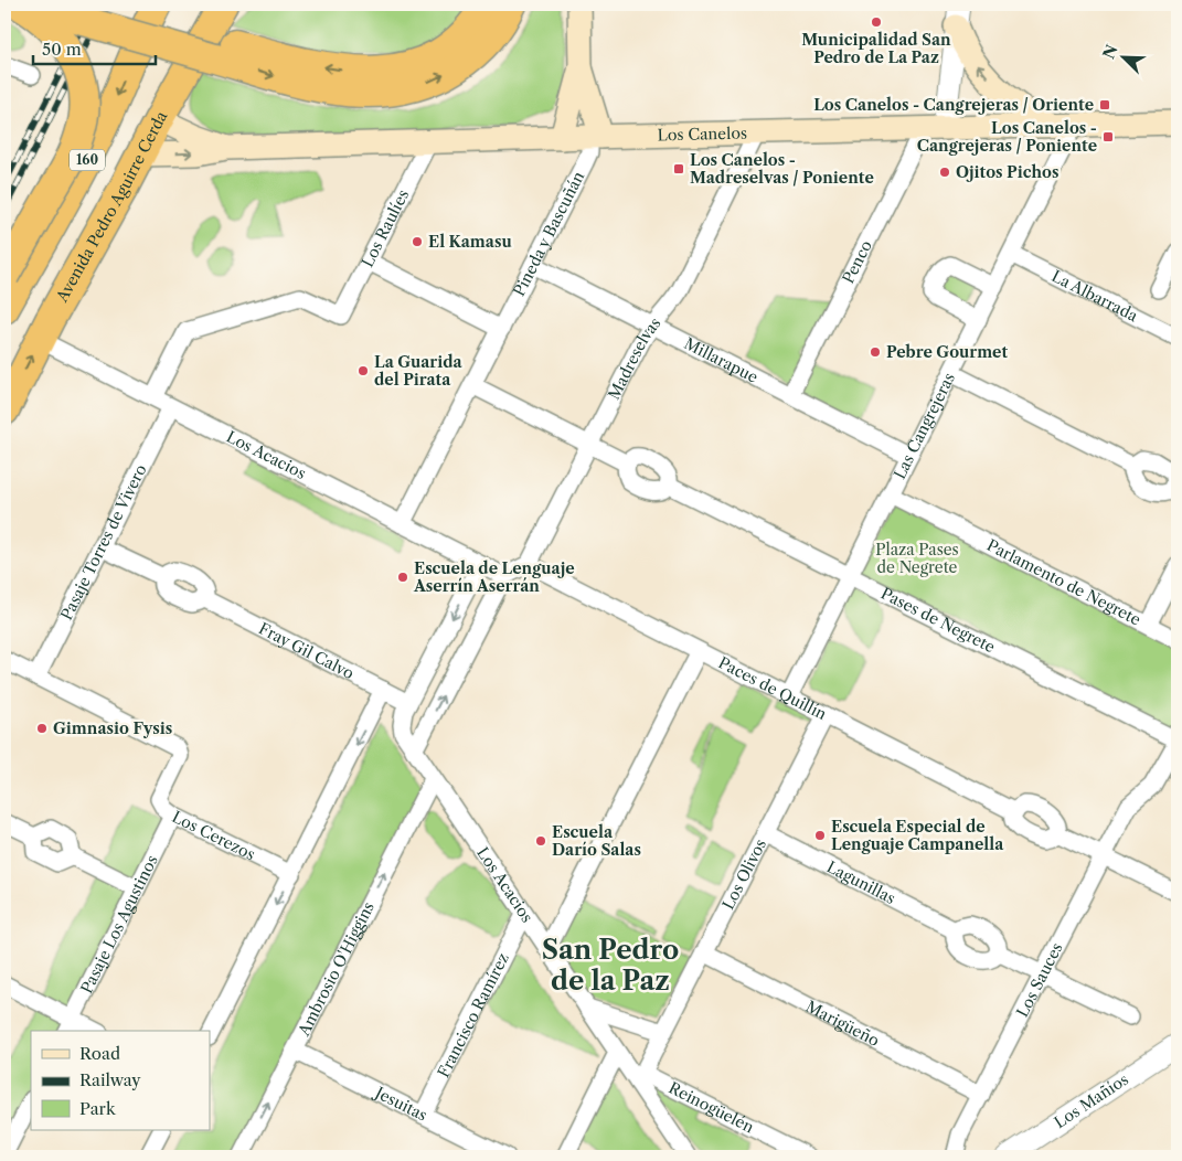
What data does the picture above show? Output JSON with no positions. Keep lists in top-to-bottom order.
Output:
{
  "streets": {
    "highway": ["160", "Avenida Pedro Aguirre Cerda"],
    "main road": ["Los Canelos"],
    "street": [
      "Los Raulíes",
      "Pineda y Bascuñán",
      "Penco",
      "La Albarrada",
      "Madreselvas",
      "Millarapue",
      "Las Cangrejeras",
      "Los Acacios",
      "Pasaje Torres de Vivero",
      "Parlamento de Negrete",
      "Pases de Negrete",
      "Fray Gil Calvo",
      "Paces de Quillín",
      "Los Cerezos",
      "Los Olivos",
      "Lagunillas",
      "Pasaje Los Agustinos",
      "Ambrosio O'Higgins",
      "Los Sauces",
      "Francisco Ramírez",
      "Marigüeño",
      "Los Mañíos",
      "Jesuitas",
      "Reinogüelén"
    ]
  },
  "crossings": [
    ["Los Canelos", "Avenida Pedro Aguirre Cerda"],
    ["Los Canelos", "Los Raulíes"],
    ["Los Canelos", "Pineda y Bascuñán"],
    ["Los Canelos", "Penco"],
    ["Los Canelos", "Madreselvas"],
    ["Los Canelos", "Las Cangrejeras"],
    ["Los Raulíes", "Los Acacios"],
    ["Pineda y Bascuñán", "Millarapue"],
    ["Pineda y Bascuñán", "Los Acacios"],
    ["Penco", "Millarapue"],
    ["La Albarrada", "Las Cangrejeras"],
    ["Madreselvas", "Millarapue"],
    ["Madreselvas", "Paces de Quillín"],
    ["Millarapue", "Las Cangrejeras"],
    ["Las Cangrejeras", "Parlamento de Negrete"],
    ["Las Cangrejeras", "Pases de Negrete"],
    ["Las Cangrejeras", "Paces de Quillín"],
    ["Los Acacios", "Pasaje Torres de Vivero"],
    ["Los Acacios", "Fray Gil Calvo"],
    ["Los Acacios", "Los Olivos"],
    ["Los Acacios", "Ambrosio O'Higgins"],
    ["Los Acacios", "Francisco Ramírez"],
    ["Los Acacios", "Reinogüelén"],
    ["Pasaje Torres de Vivero", "Fray Gil Calvo"],
    ["Pasaje Torres de Vivero", "Los Cerezos"],
    ["Pases de Negrete", "Los Sauces"],
    ["Paces de Quillín", "Los Olivos"],
    ["Los Cerezos", "Pasaje Los Agustinos"],
    ["Los Olivos", "Lagunillas"],
    ["Los Olivos", "Marigüeño"],
    ["Los Olivos", "Reinogüelén"],
    ["Ambrosio O'Higgins", "Jesuitas"],
    ["Los Sauces", "Marigüeño"],
    ["Francisco Ramírez", "Jesuitas"]
  ],
  "districts": ["San Pedro de la Paz"],
  "parks": ["Plaza Pases de Negrete"],
  "places": {
    "other": [
      "Municipalidad San Pedro de La Paz",
      "Ojitos Pichos",
      "El Kamasu",
      "Pebre Gourmet",
      "La Guarida del Pirata",
      "Escuela de Lenguaje Aserrín Aserrán",
      "Gimnasio Fysis",
      "Escuela Especial de Lenguaje Campanella",
      "Escuela Darío Salas"
    ],
    "transit": ["Los Canelos - Cangrejeras / Oriente", "Los Canelos - Cangrejeras / Poniente", "Los Canelos - Madreselvas / Poniente"]
  },
  "legend": ["Road", "Railway", "Park"],
  "scale_bar": "50 m",
  "north": "top left"
}
